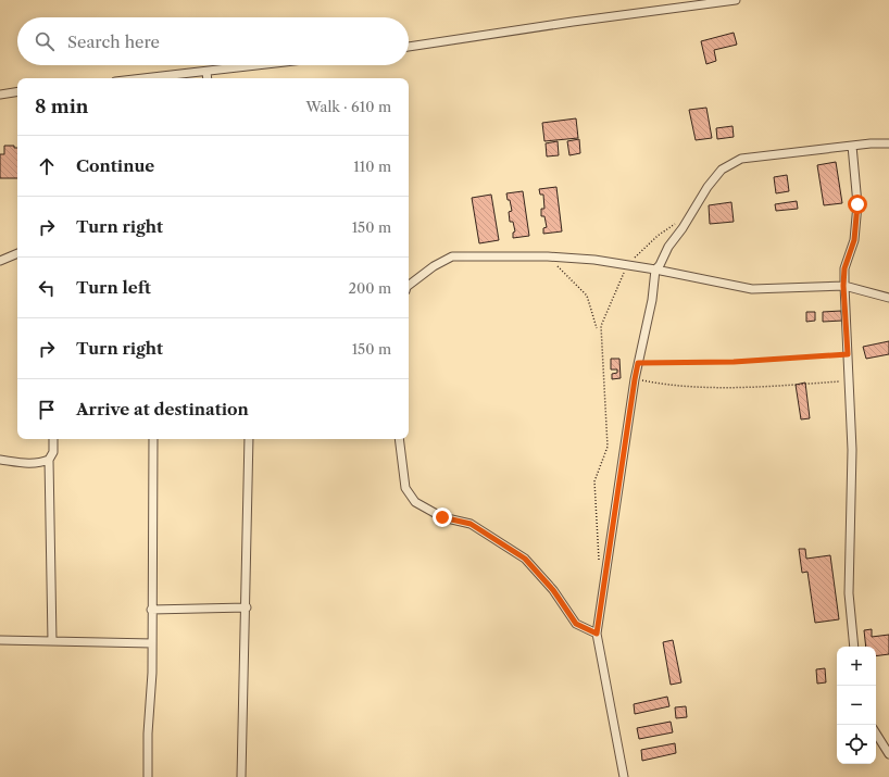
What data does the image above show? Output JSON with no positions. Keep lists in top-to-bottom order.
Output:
{
  "page": {
    "search": "Search here",
    "heading": ["8 min", "Walk · 610 m"],
    "list": [
      ["Continue", "110 m"],
      ["Turn right", "150 m"],
      ["Turn left", "200 m"],
      ["Turn right", "150 m"],
      "Arrive at destination"
    ],
    "map_buttons": ["+", "−"]
  }
}
